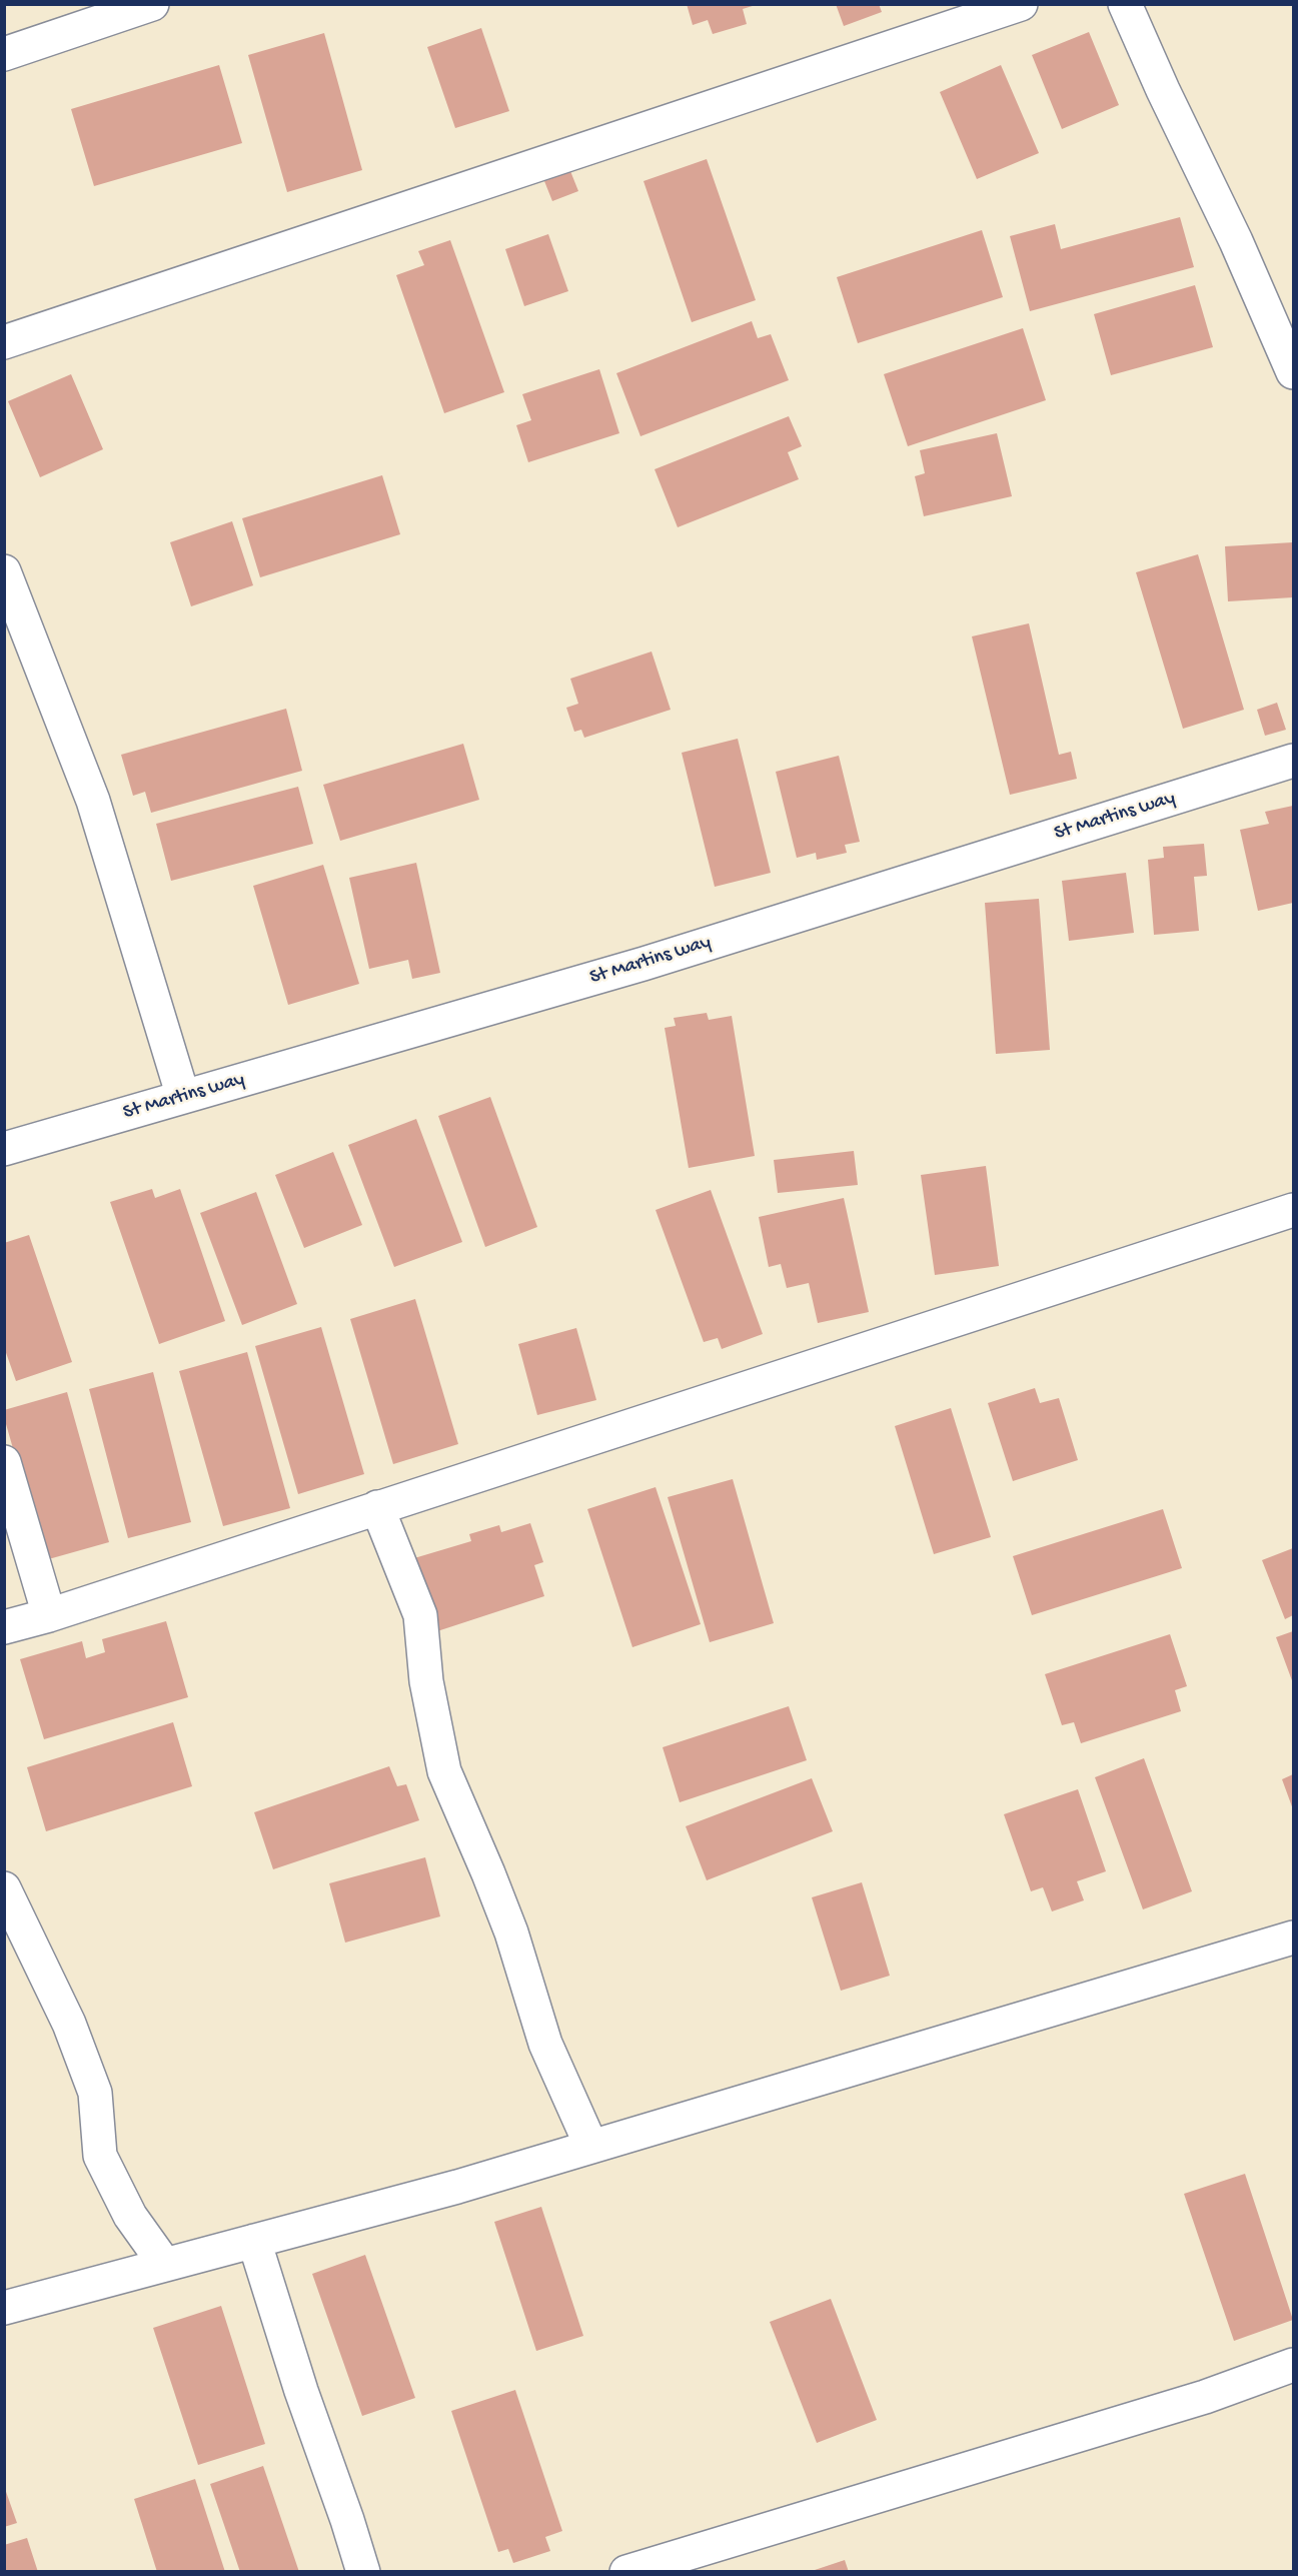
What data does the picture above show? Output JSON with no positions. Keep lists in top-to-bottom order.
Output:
{
  "streets": {
    "street": ["St Martins way"]
  }
}
